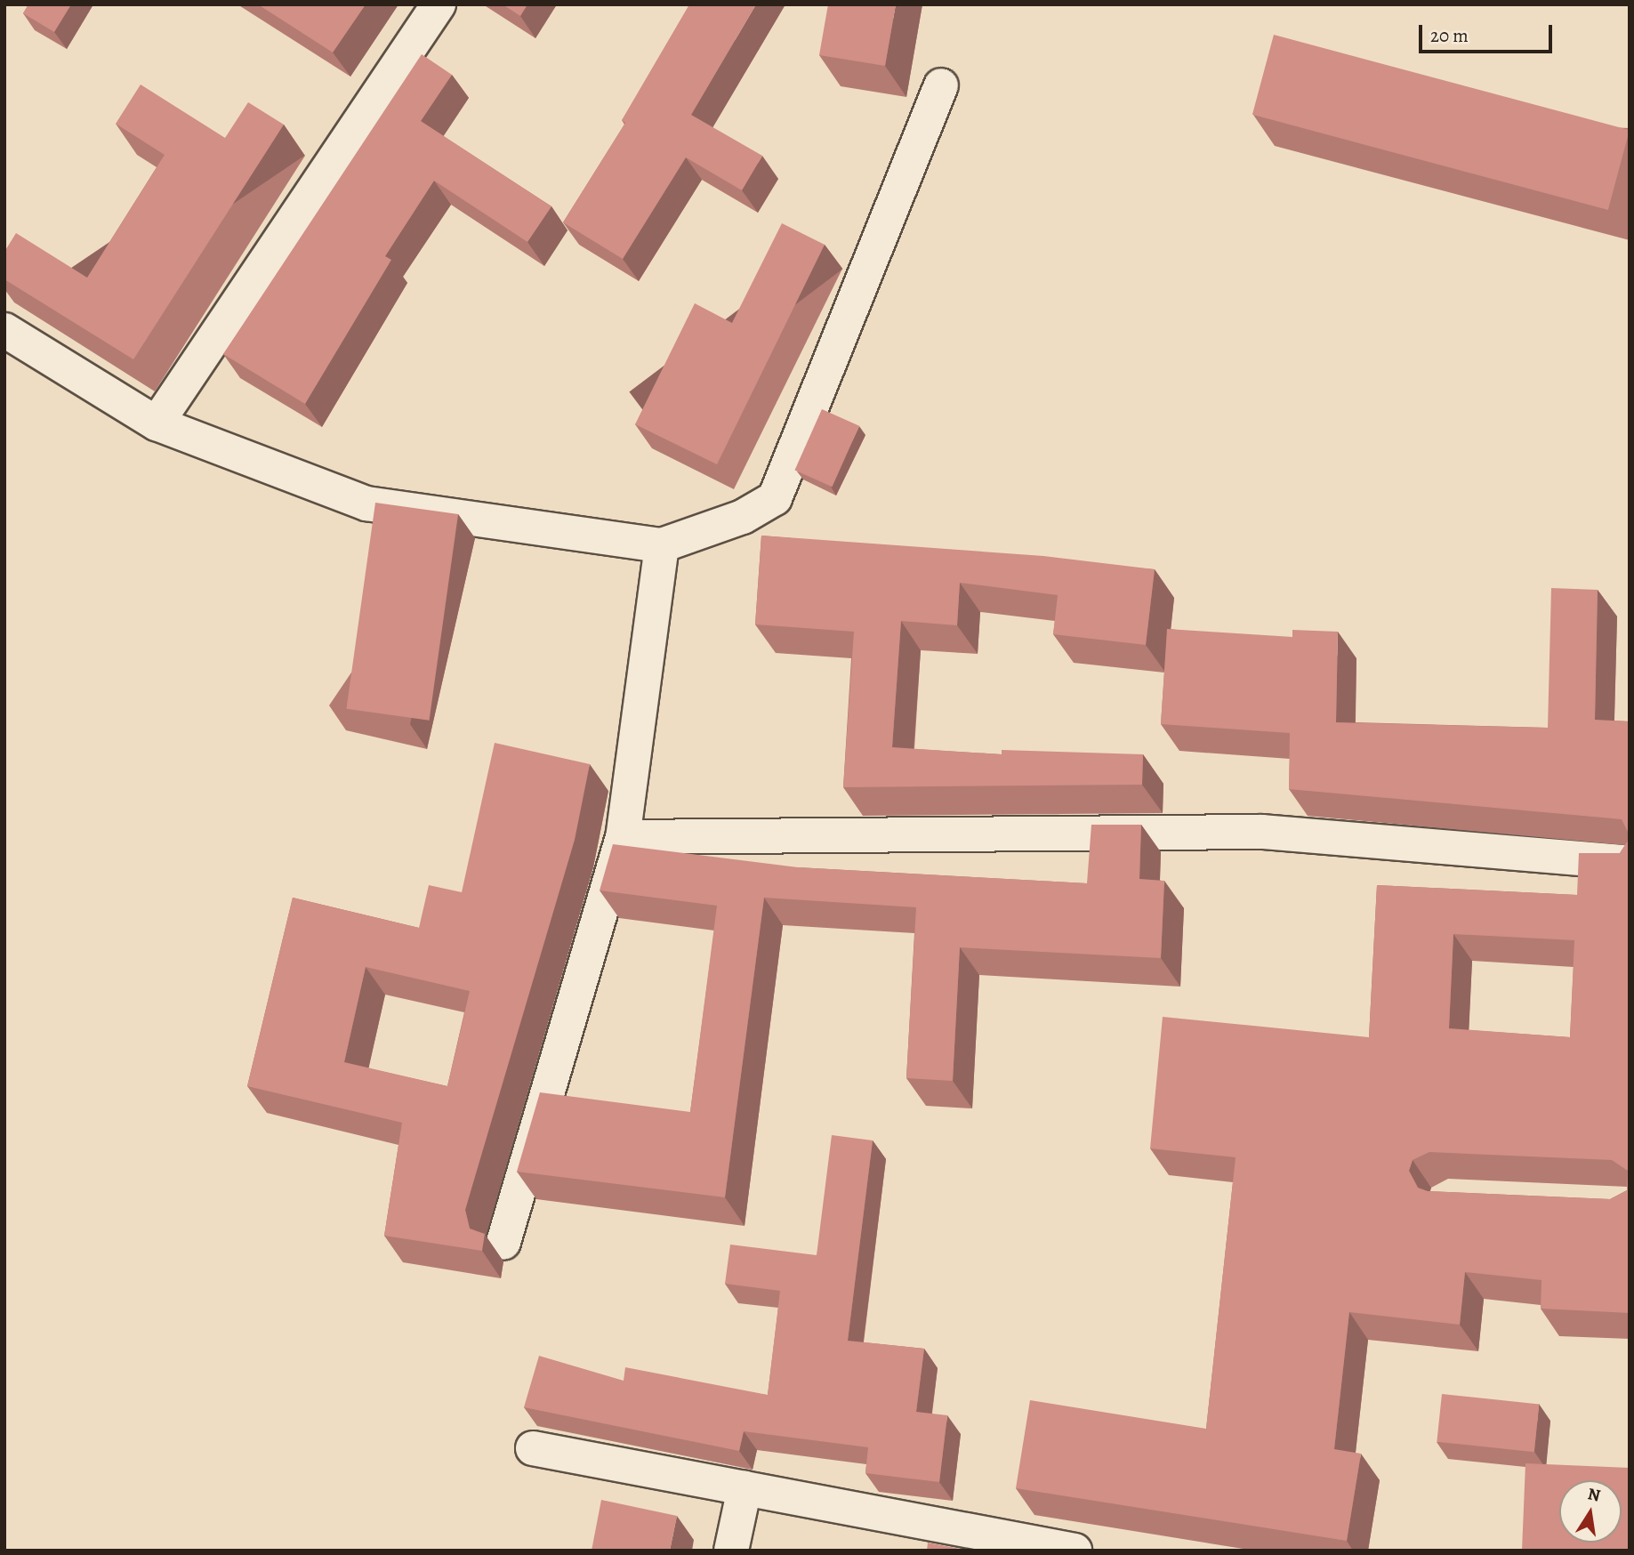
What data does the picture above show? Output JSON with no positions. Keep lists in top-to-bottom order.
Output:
{
  "scale_bar": "20 m",
  "north": "top"
}
